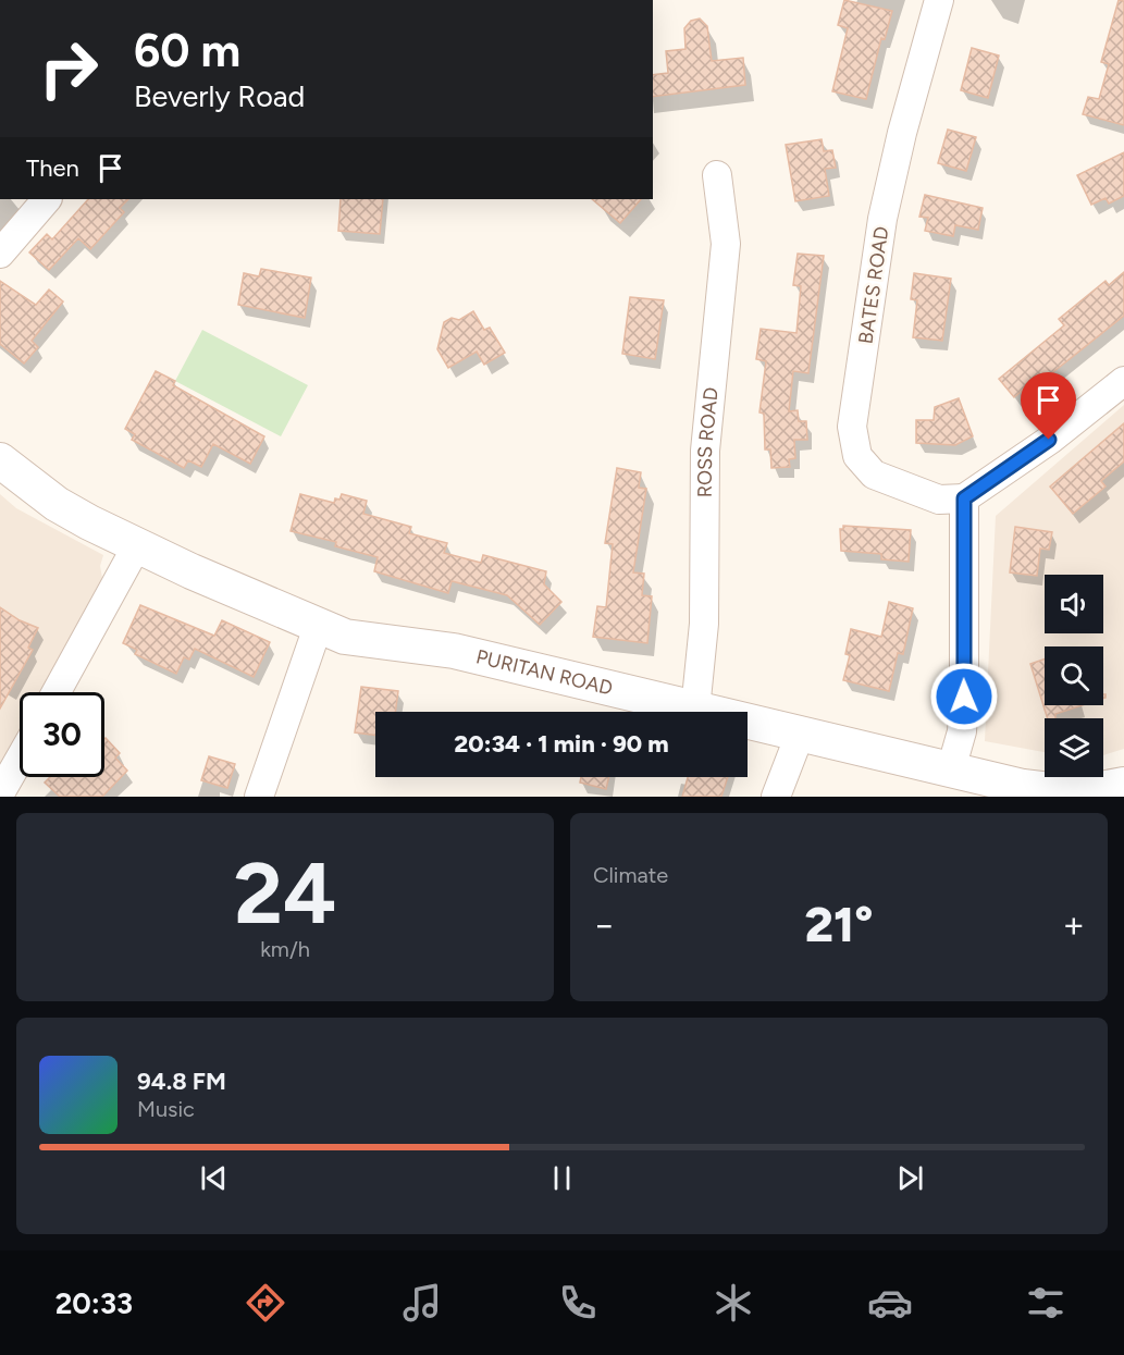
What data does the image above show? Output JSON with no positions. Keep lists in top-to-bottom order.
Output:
{
  "streets": {
    "street": ["BATES ROAD", "ROSS ROAD", "PURITAN ROAD"]
  },
  "crossings": [
    ["ROSS ROAD", "PURITAN ROAD"]
  ],
  "page": {
    "turn": ["60 m", "Beverly Road"],
    "then": "Then",
    "limit": "30",
    "trip": "20:34 · 1 min · 90 m",
    "tile": [
      ["24", "km/h"],
      "Climate"
    ],
    "heat": ["−", "21°", "+"],
    "song": ["94.8 FM", "Music"],
    "tabs": "20:33"
  }
}
